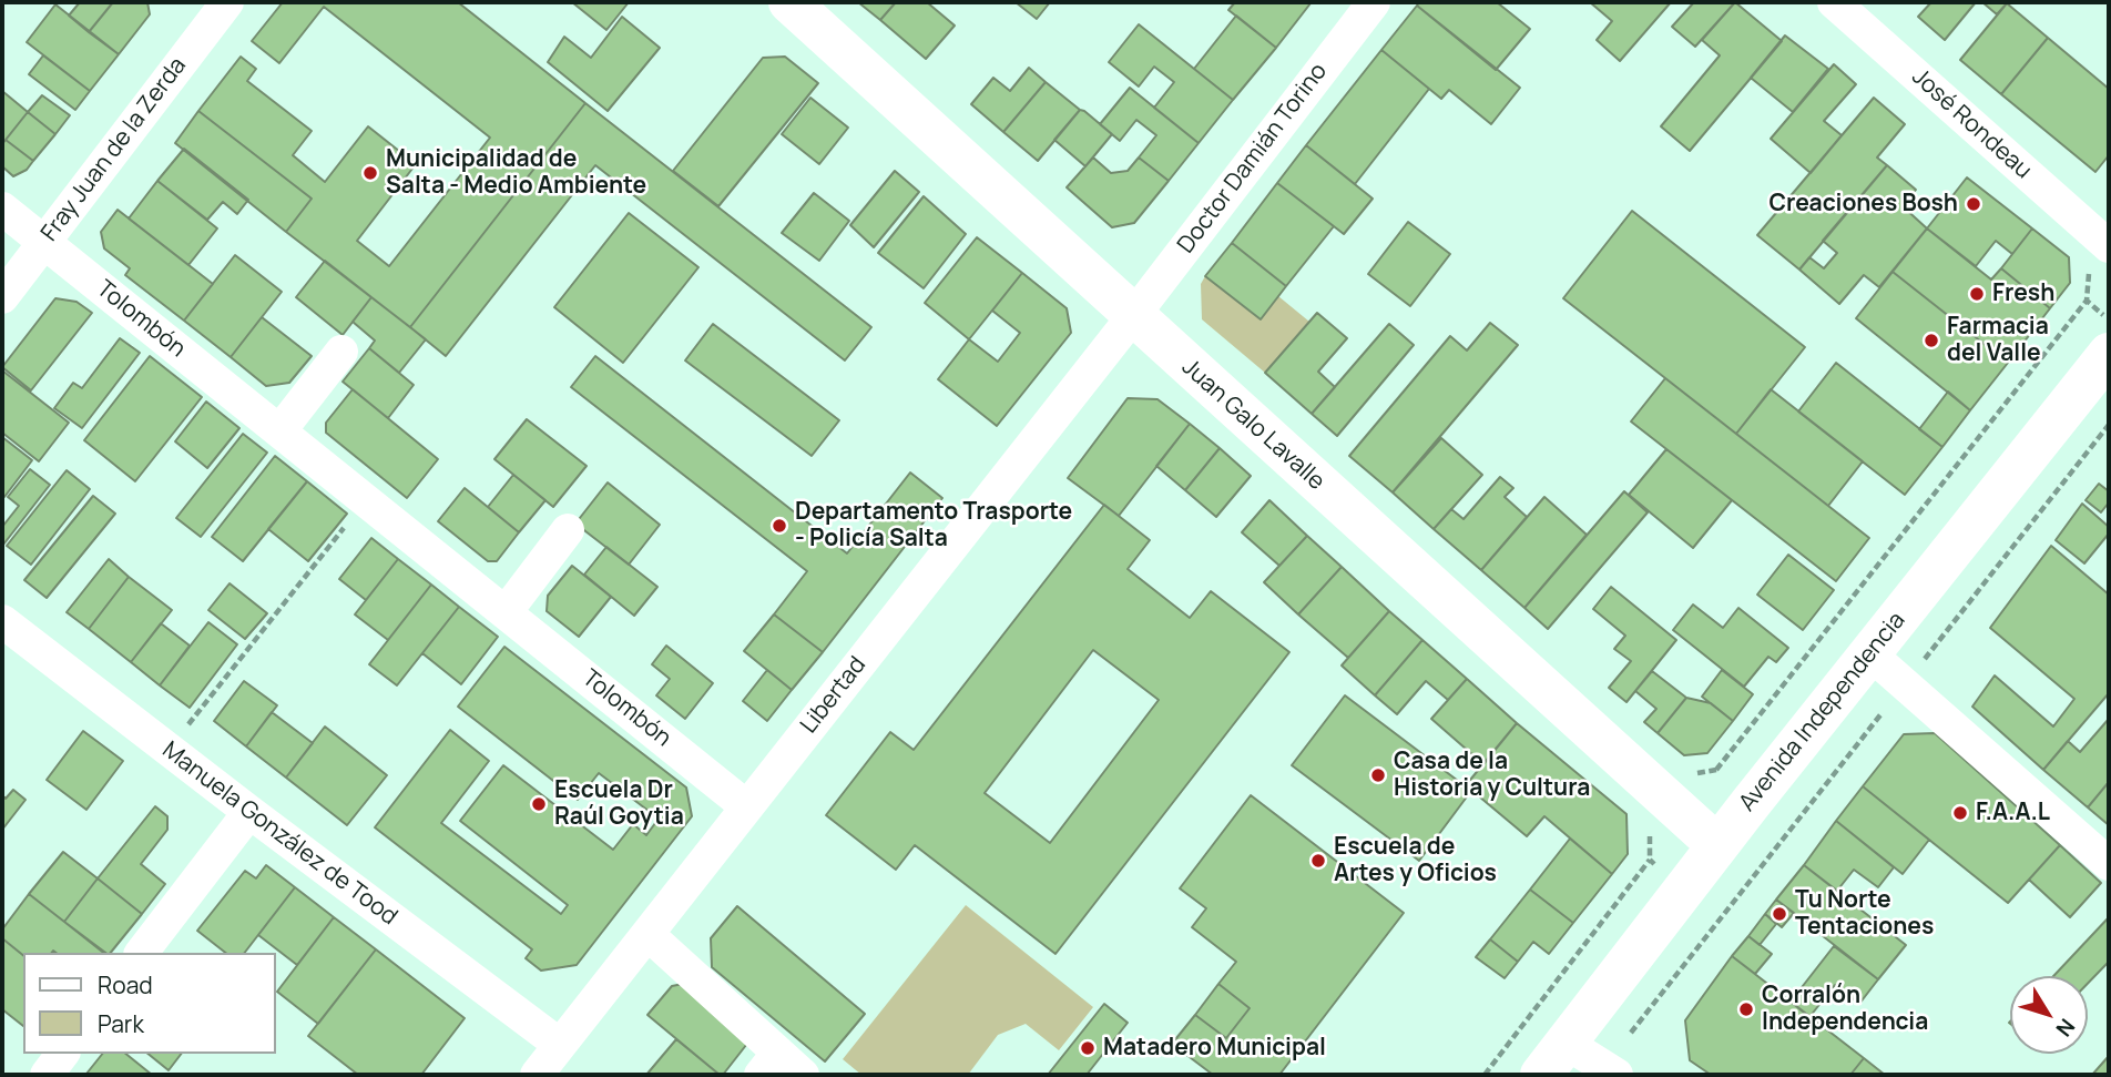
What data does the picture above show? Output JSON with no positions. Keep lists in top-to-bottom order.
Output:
{
  "streets": {
    "street": [
      "José Rondeau",
      "Fray Juan de la Zerda",
      "Doctor Damián Torino",
      "Tolombón",
      "Juan Galo Lavalle",
      "Libertad",
      "Avenida Independencia",
      "Manuela González de Tood"
    ]
  },
  "crossings": [
    ["Fray Juan de la Zerda", "Tolombón"],
    ["Doctor Damián Torino", "Juan Galo Lavalle"],
    ["Doctor Damián Torino", "Libertad"],
    ["Tolombón", "Libertad"],
    ["Juan Galo Lavalle", "Libertad"],
    ["Juan Galo Lavalle", "Avenida Independencia"],
    ["Libertad", "Manuela González de Tood"]
  ],
  "places": [
    "Municipalidad de Salta - Medio Ambiente",
    "Creaciones Bosh",
    "Fresh",
    "Farmacia del Valle",
    "Departamento Trasporte - Policía Salta",
    "Casa de la Historia y Cultura",
    "Escuela Dr Raúl Goytia",
    "F.A.A.L",
    "Escuela de Artes y Oficios",
    "Tu Norte Tentaciones",
    "Corralón Independencia",
    "Matadero Municipal"
  ],
  "legend": ["Road", "Park"],
  "north": "bottom right"
}
